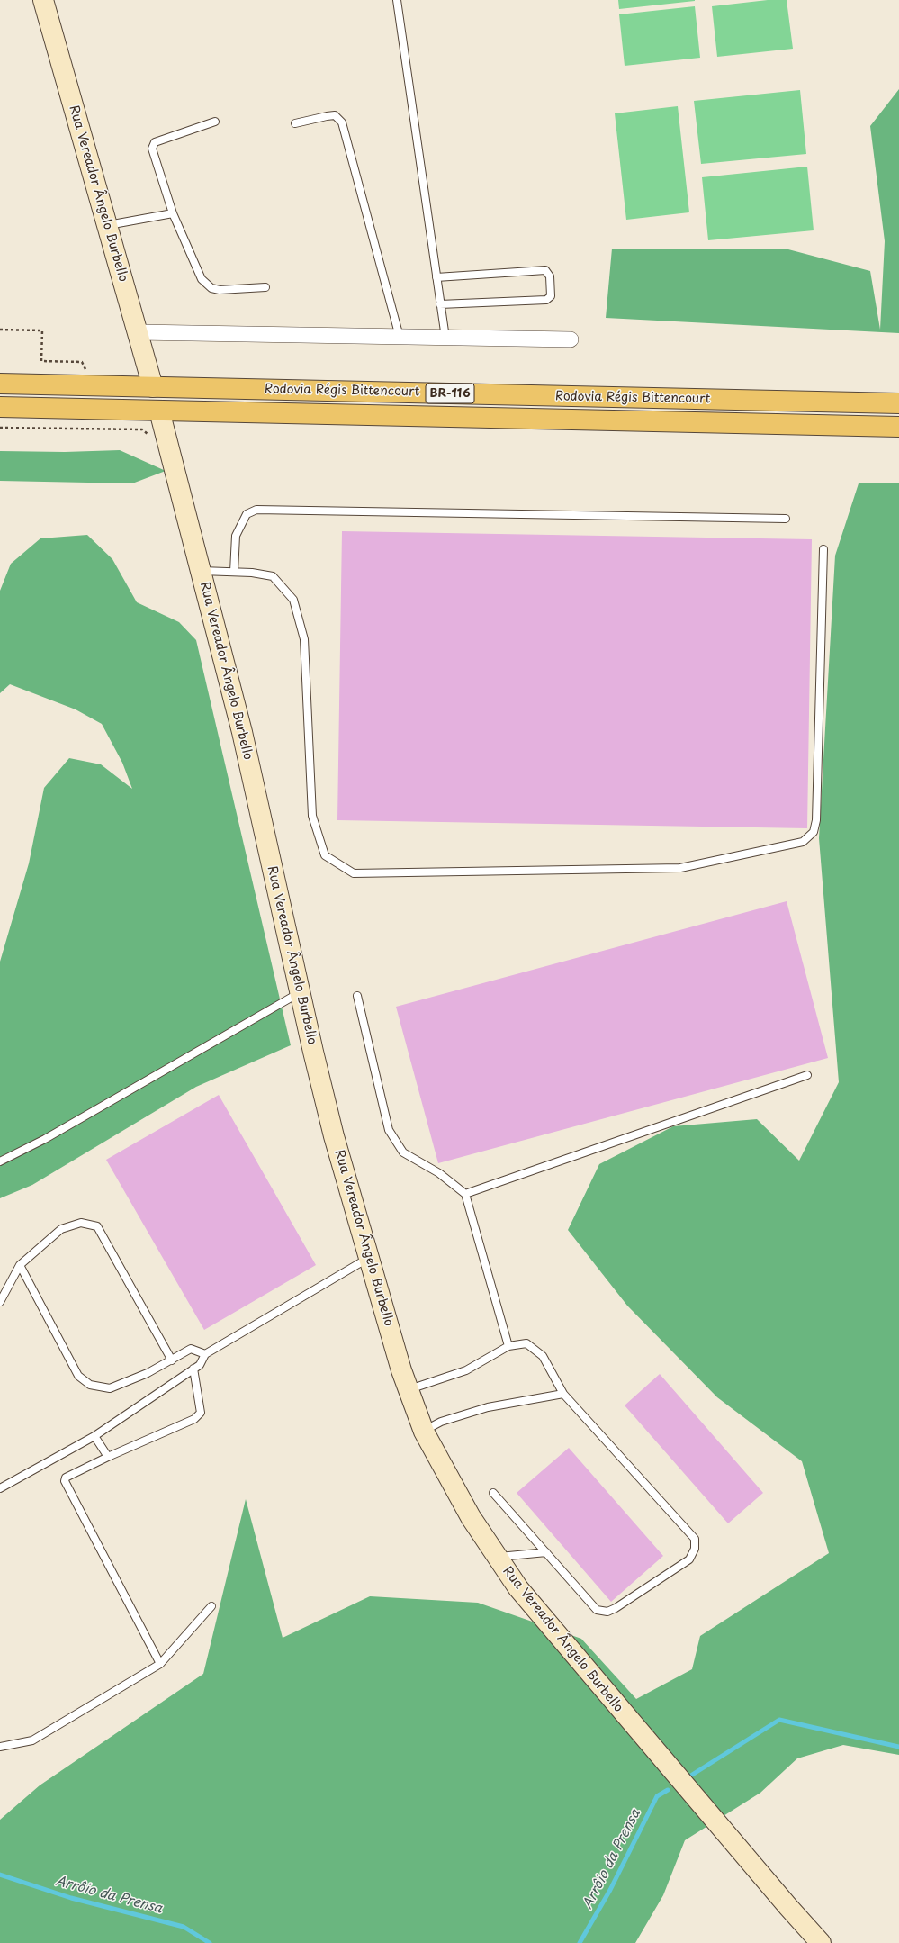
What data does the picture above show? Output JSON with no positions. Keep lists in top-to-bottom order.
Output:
{
  "streets": {
    "highway": ["Rodovia Régis Bittencourt", "BR-116"],
    "main road": ["Rua Vereador Ângelo Burbello"]
  },
  "crossings": [
    ["Rua Vereador Ângelo Burbello", "Rodovia Régis Bittencourt"]
  ],
  "water": ["Arrôio da Prensa"]
}
